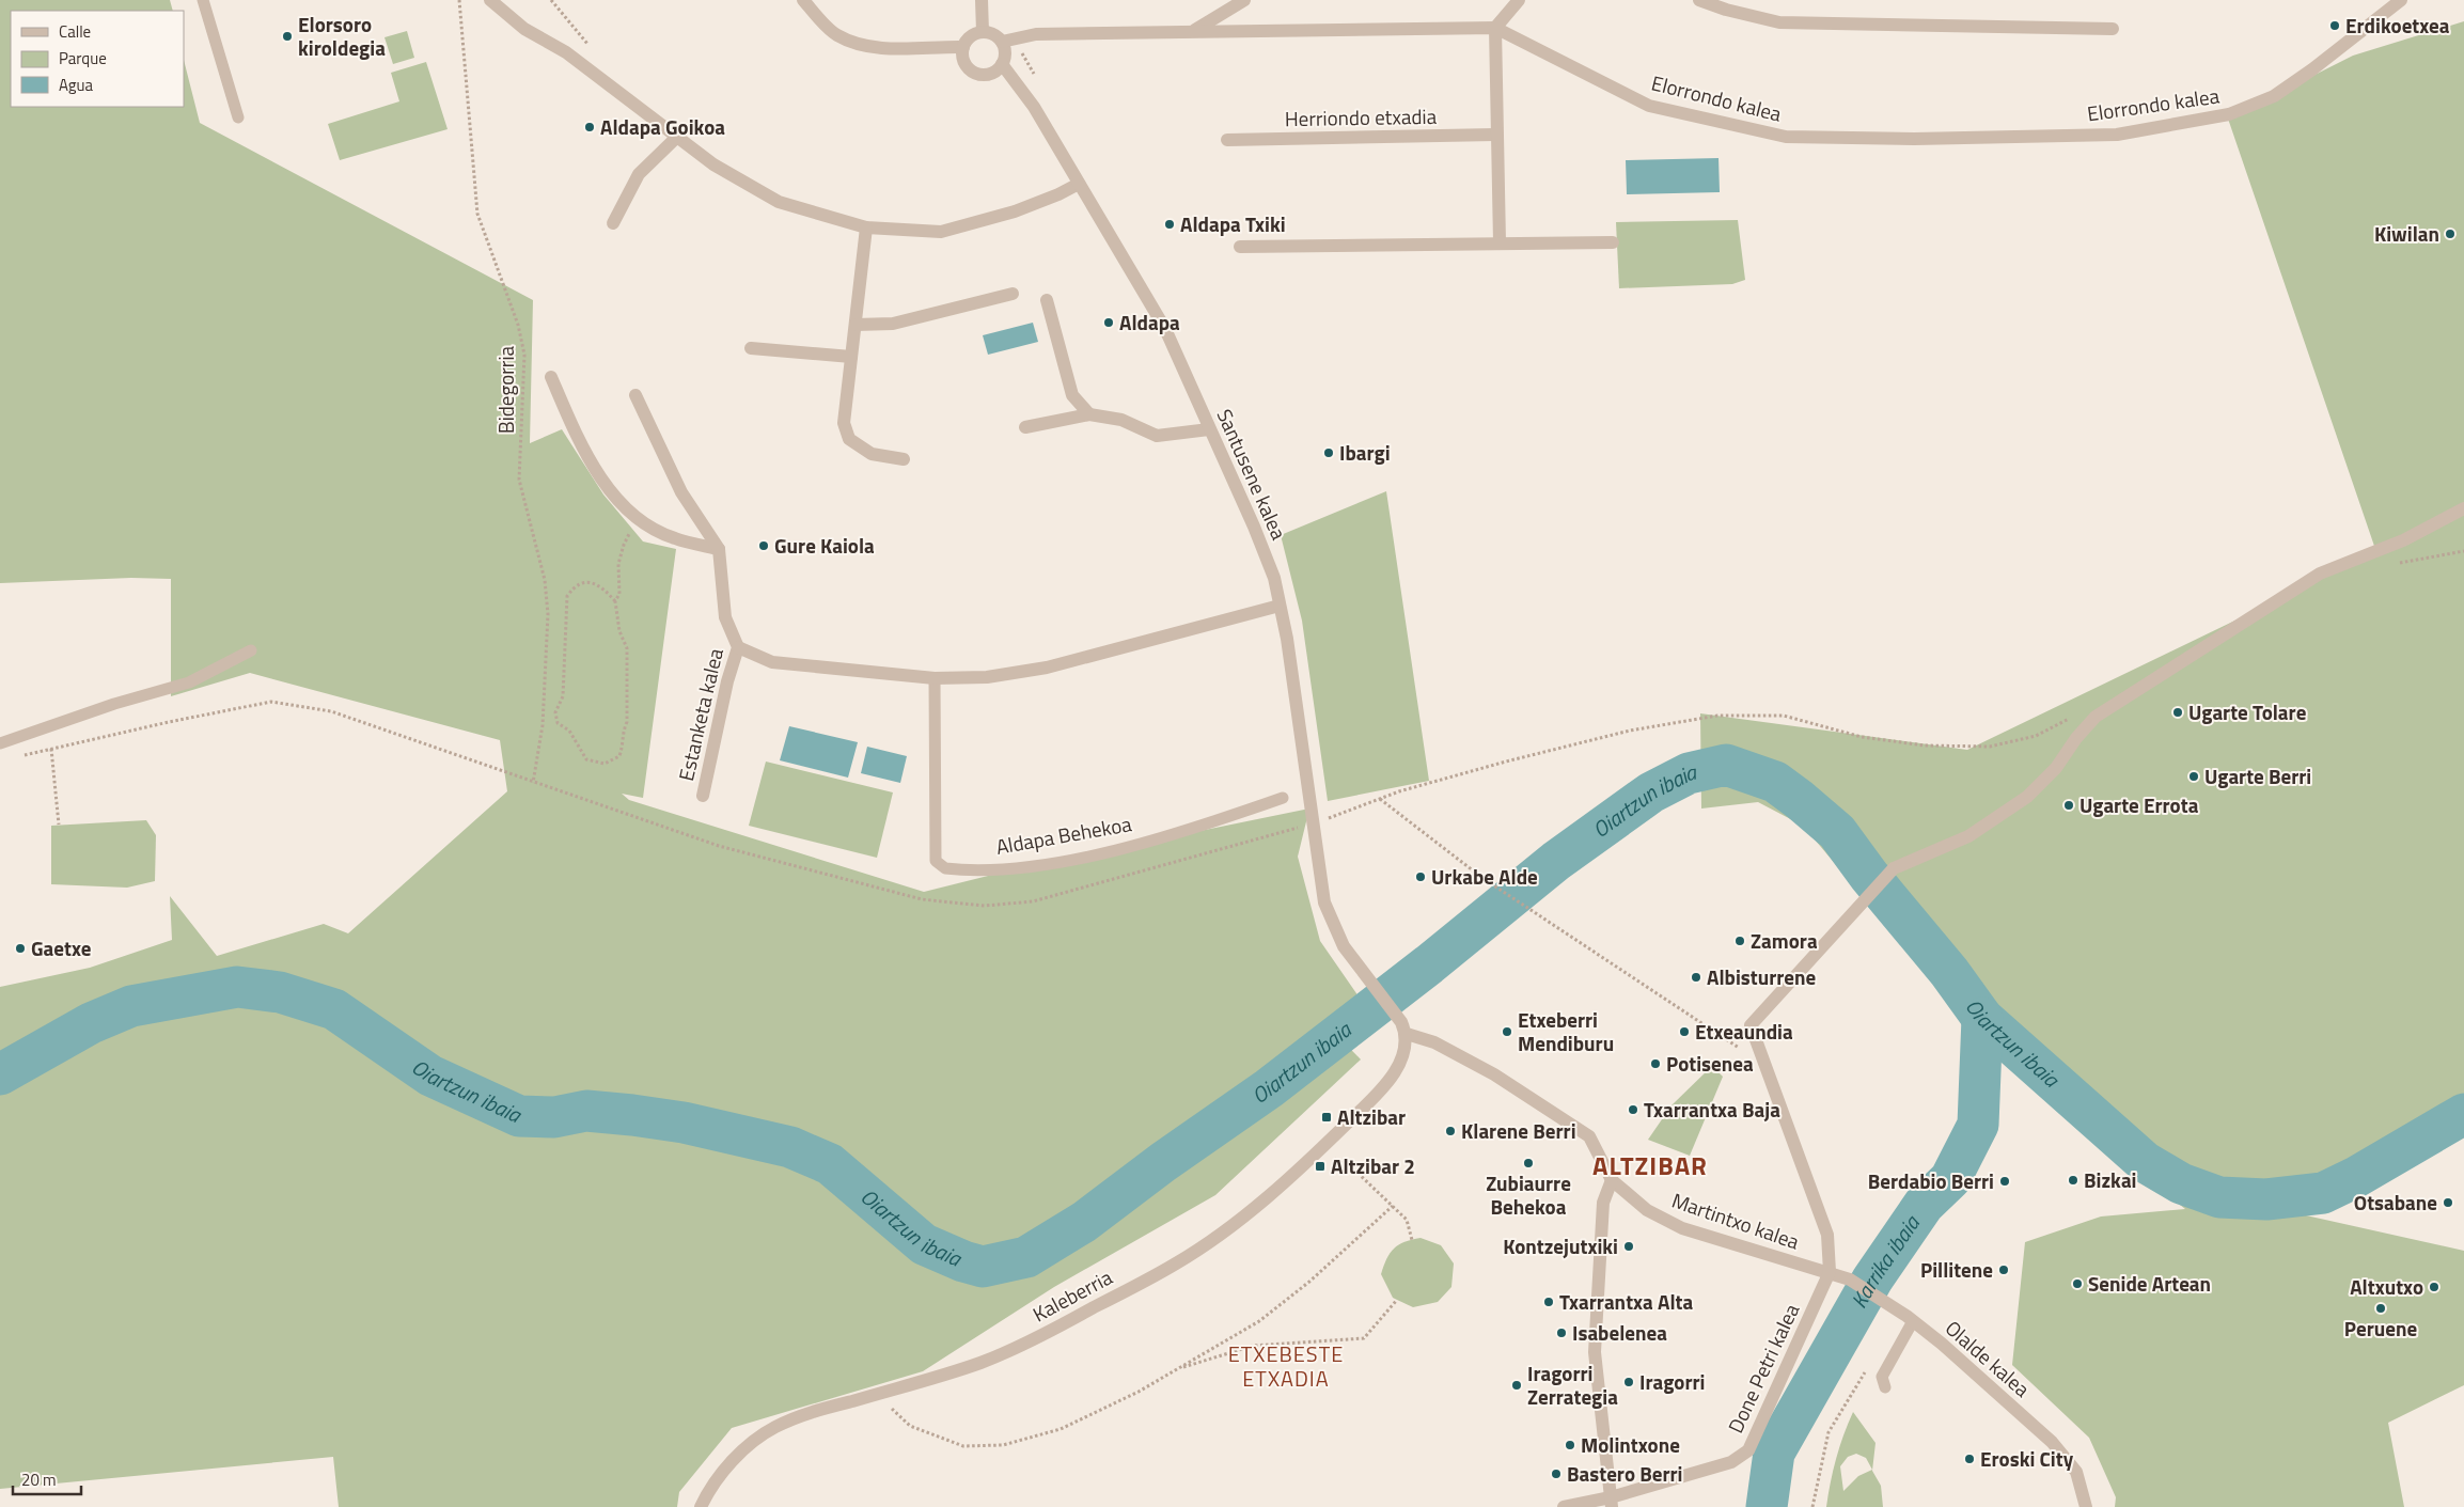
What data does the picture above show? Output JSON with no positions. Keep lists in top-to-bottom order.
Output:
{
  "streets": {
    "street": [
      "Elorrondo kalea",
      "Herriondo etxadia",
      "Santusene kalea",
      "Estanketa kalea",
      "Martintxo kalea",
      "Kaleberria",
      "Olalde kalea",
      "Done Petri kalea"
    ],
    "lane": ["Aldapa Behekoa"],
    "path": ["Bidegorria"]
  },
  "crossings": [
    ["Elorrondo kalea", "Santusene kalea"],
    ["Santusene kalea", "Martintxo kalea"],
    ["Santusene kalea", "Kaleberria"],
    ["Martintxo kalea", "Kaleberria"],
    ["Martintxo kalea", "Olalde kalea"],
    ["Martintxo kalea", "Done Petri kalea"],
    ["Olalde kalea", "Done Petri kalea"]
  ],
  "districts": ["ALTZIBAR", "ETXEBESTE ETXADIA"],
  "water": ["Oiartzun ibaia", "Karrika ibaia"],
  "places": {
    "other": [
      "Erdikoetxea",
      "Elorsoro kiroldegia",
      "Aldapa Goikoa",
      "Aldapa Txiki",
      "Kiwilan",
      "Aldapa",
      "Ibargi",
      "Gure Kaiola",
      "Ugarte Tolare",
      "Ugarte Berri",
      "Ugarte Errota",
      "Urkabe Alde",
      "Zamora",
      "Gaetxe",
      "Albisturrene",
      "Etxeberri Mendiburu",
      "Etxeaundia",
      "Potisenea",
      "Txarrantxa Baja",
      "Klarene Berri",
      "Zubiaurre Behekoa",
      "Bizkai",
      "Berdabio Berri",
      "Otsabane",
      "Kontzejutxiki",
      "Pillitene",
      "Senide Artean",
      "Altxutxo",
      "Txarrantxa Alta",
      "Peruene",
      "Isabelenea",
      "Iragorri",
      "Iragorri Zerrategia",
      "Molintxone",
      "Eroski City",
      "Bastero Berri"
    ],
    "transit": ["Altzibar", "Altzibar 2"]
  },
  "legend": ["Calle", "Parque", "Agua"],
  "scale_bar": "20 m"
}
